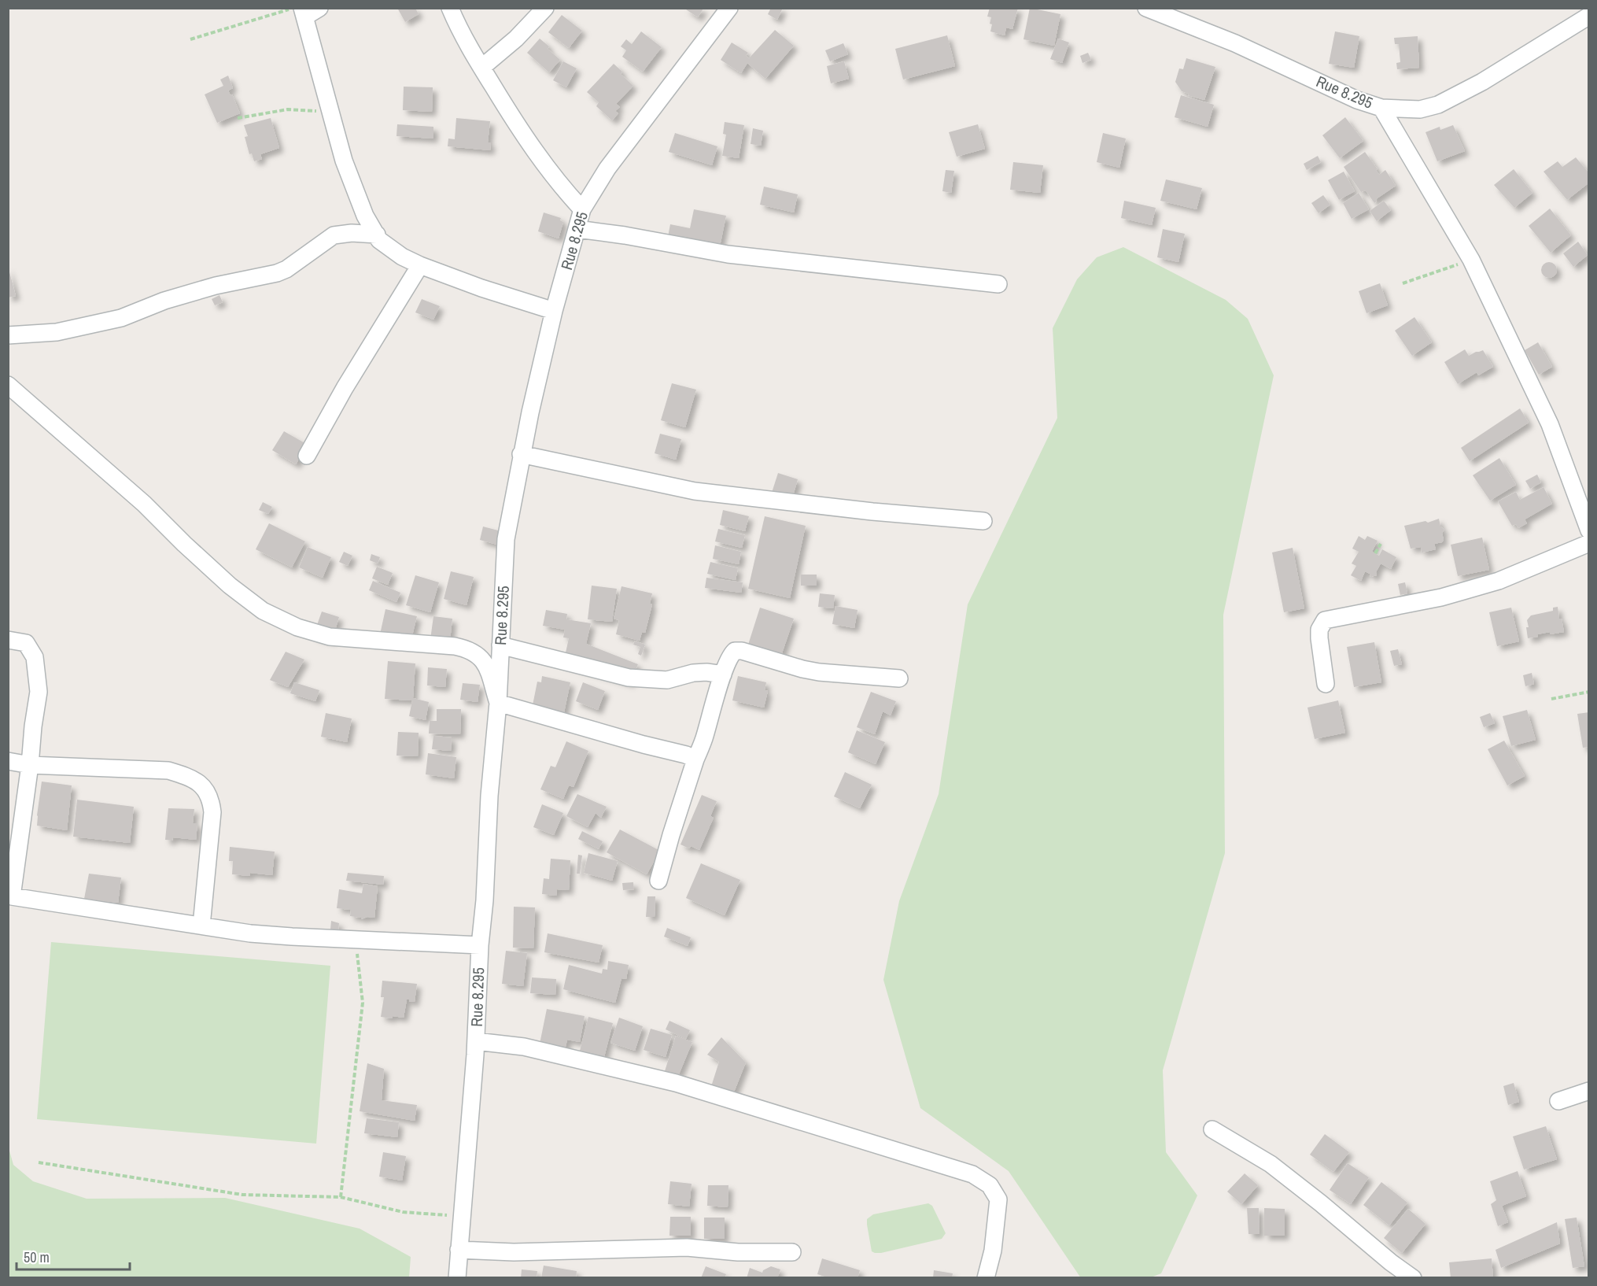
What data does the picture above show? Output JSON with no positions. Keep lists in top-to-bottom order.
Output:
{
  "streets": {
    "street": ["Rue 8.295"]
  },
  "scale_bar": "50 m"
}
